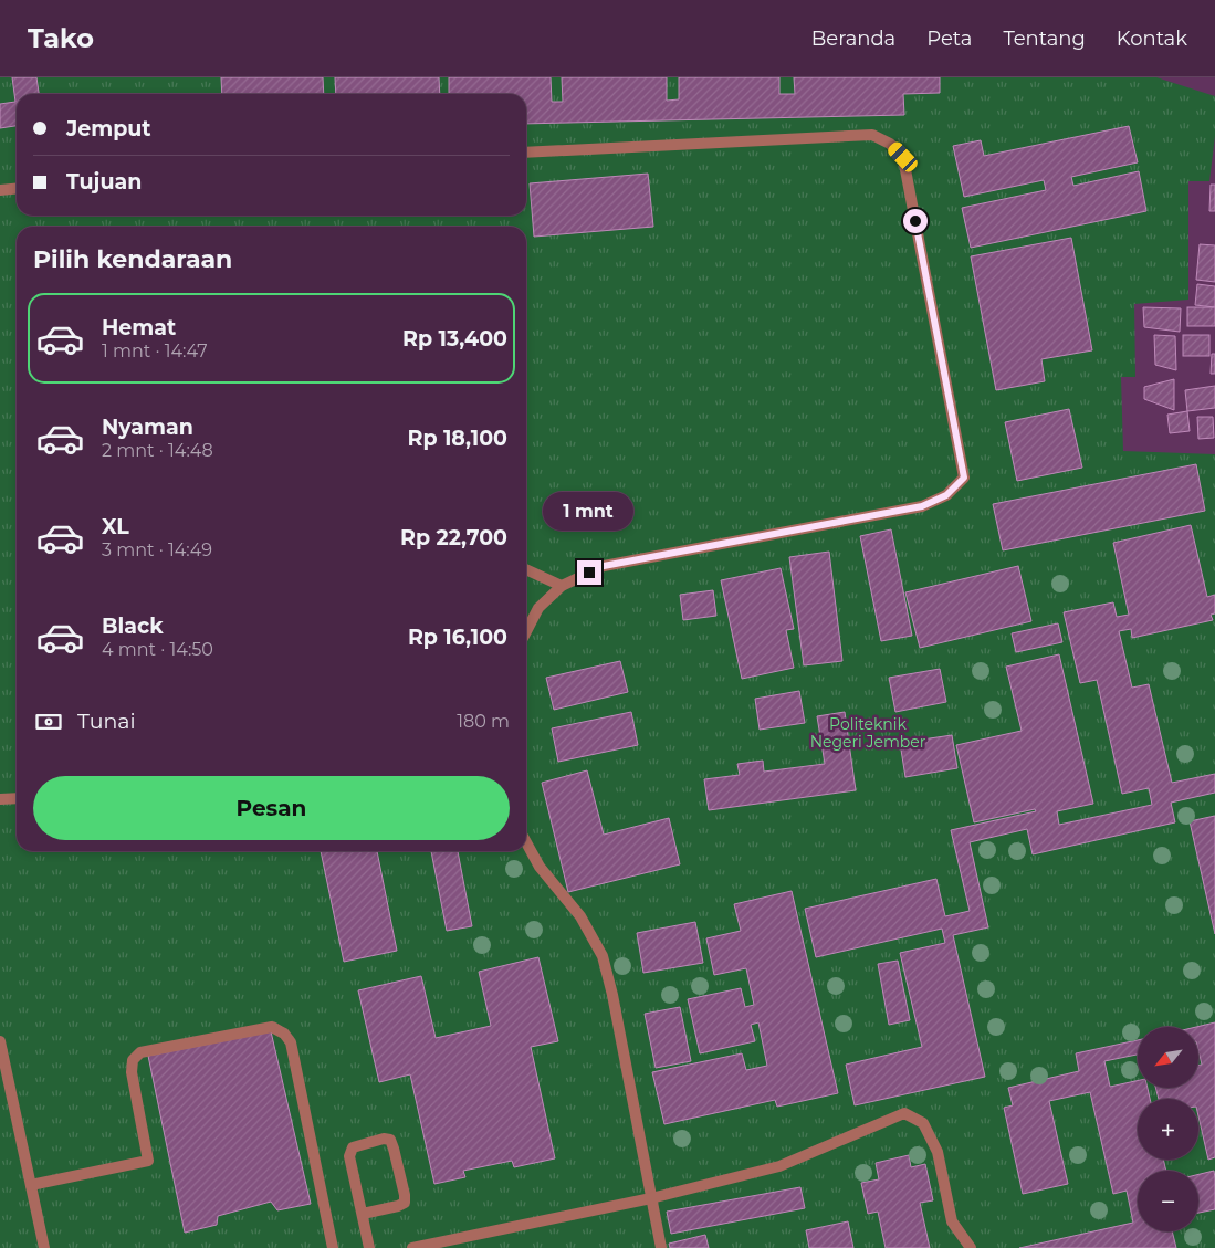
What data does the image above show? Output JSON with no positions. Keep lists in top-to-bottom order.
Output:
{
  "parks": ["Politeknik Negeri Jember"],
  "north": "bottom left",
  "page": {
    "header": "Tako",
    "nav": [
      "Beranda",
      "Peta",
      "Tentang",
      "Kontak"
    ],
    "banner": ["Jemput", "Tujuan"],
    "heading": "Pilih kendaraan",
    "list": [
      {
        "name": "Hemat",
        "note": "1 mnt · 14:47",
        "value": "Rp 13,400"
      },
      {
        "name": "Nyaman",
        "note": "2 mnt · 14:48",
        "value": "Rp 18,100"
      },
      {
        "name": "XL",
        "note": "3 mnt · 14:49",
        "value": "Rp 22,700"
      },
      {
        "name": "Black",
        "note": "4 mnt · 14:50",
        "value": "Rp 16,100"
      }
    ],
    "bubble": "1 mnt",
    "pay": ["Tunai", "180 m"],
    "buttons": "Pesan",
    "map_buttons": ["+", "−"]
  }
}
